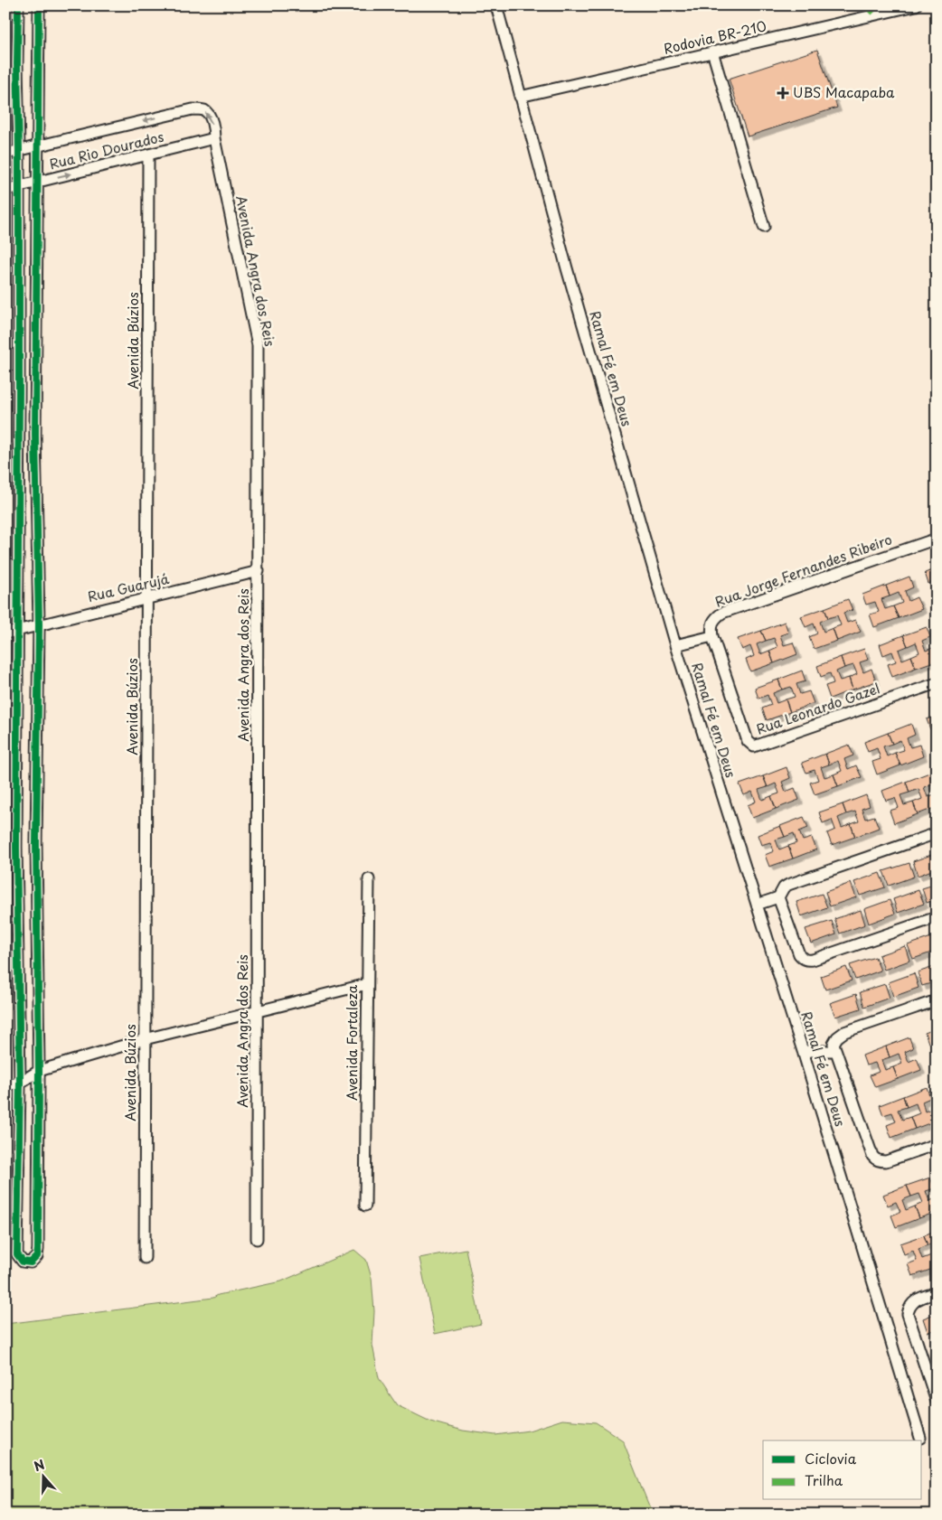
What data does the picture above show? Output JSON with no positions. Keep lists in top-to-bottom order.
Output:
{
  "streets": {
    "street": [
      "Rodovia BR-210",
      "Rua Rio Dourados",
      "Avenida Angra dos Reis",
      "Avenida Búzios",
      "Ramal Fé em Deus",
      "Rua Jorge Fernandes Ribeiro",
      "Rua Guarujá",
      "Rua Leonardo Gazel",
      "Avenida Fortaleza"
    ]
  },
  "crossings": [
    ["Rodovia BR-210", "Ramal Fé em Deus"],
    ["Rua Rio Dourados", "Avenida Angra dos Reis"],
    ["Rua Rio Dourados", "Avenida Búzios"],
    ["Avenida Angra dos Reis", "Rua Guarujá"],
    ["Avenida Búzios", "Rua Guarujá"],
    ["Rua Jorge Fernandes Ribeiro", "Rua Leonardo Gazel"]
  ],
  "places": {
    "health": ["UBS Macapaba"]
  },
  "legend": ["Ciclovia", "Trilha"],
  "north": "top"
}
